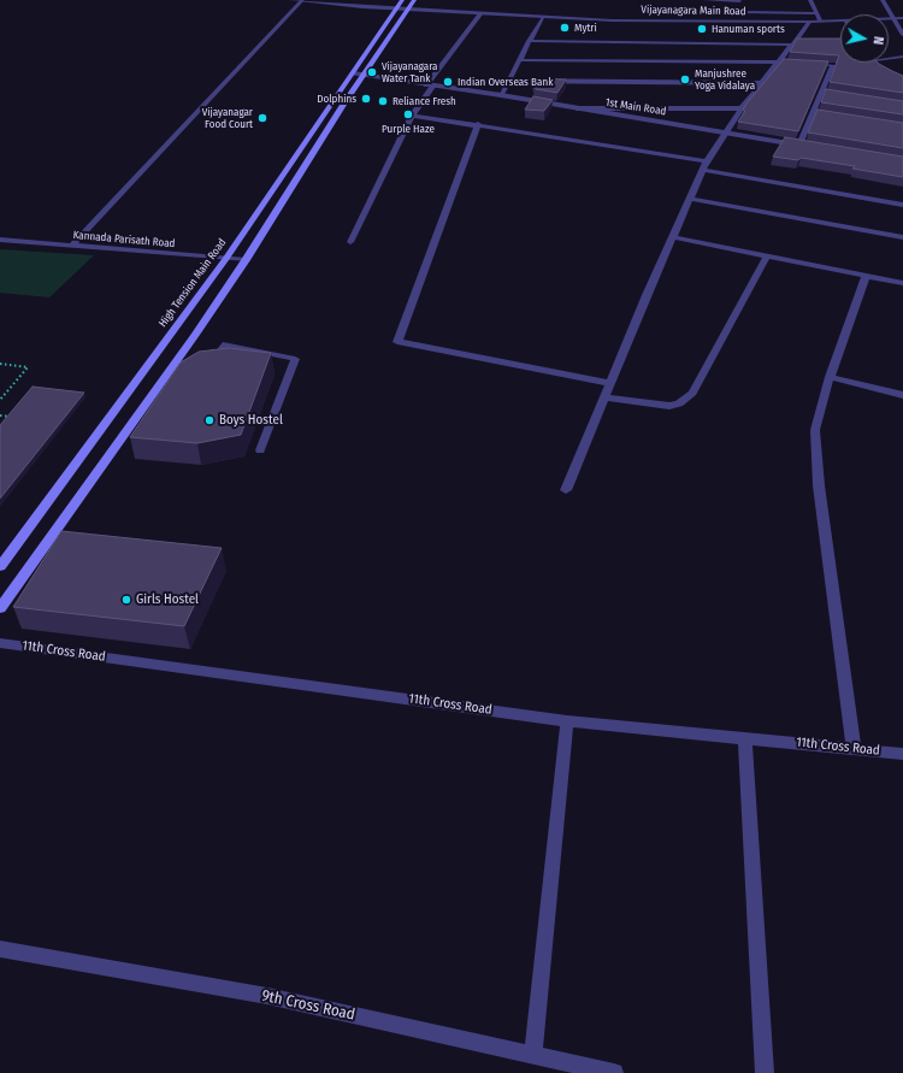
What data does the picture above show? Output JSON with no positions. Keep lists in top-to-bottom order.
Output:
{
  "streets": {
    "main road": ["High Tension Main Road"],
    "street": [
      "Vijayanagara Main Road",
      "1st Main Road",
      "Kannada Parisath Road",
      "11th Cross Road",
      "9th Cross Road"
    ]
  },
  "crossings": [
    ["Vijayanagara Main Road", "High Tension Main Road"],
    ["1st Main Road", "High Tension Main Road"],
    ["Kannada Parisath Road", "High Tension Main Road"]
  ],
  "places": [
    "Mytri",
    "Hanuman sports",
    "Vijayanagara Water Tank",
    "Manjushree Yoga Vidalaya",
    "Indian Overseas Bank",
    "Dolphins",
    "Reliance Fresh",
    "Purple Haze",
    "Vijayanagar Food Court",
    "Boys Hostel",
    "Girls Hostel"
  ],
  "north": "right"
}
